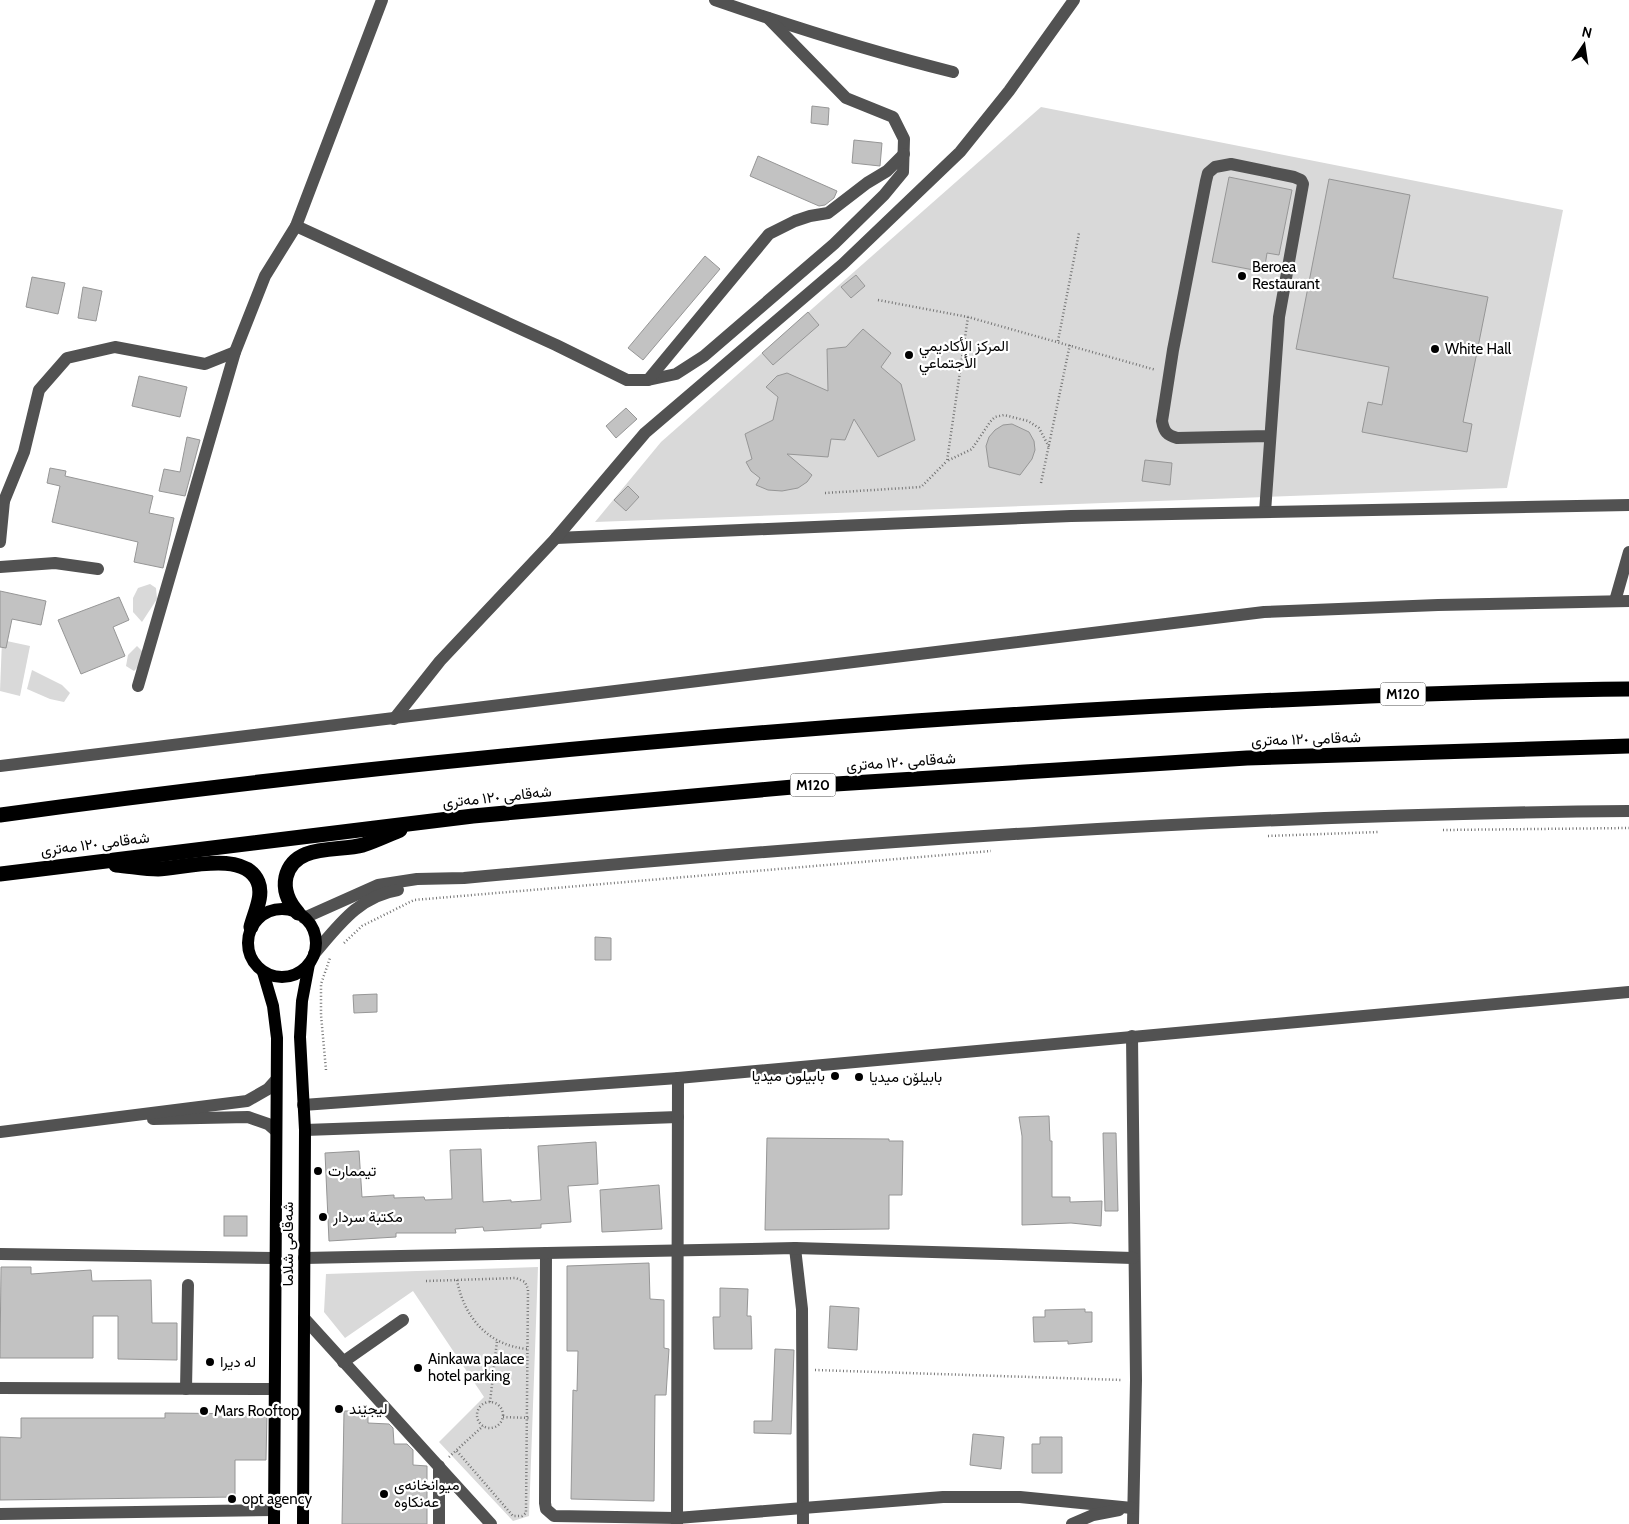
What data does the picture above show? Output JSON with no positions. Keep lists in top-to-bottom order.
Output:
{
  "streets": {
    "highway": ["M120", "شەقامی ١٢٠ مەتری"],
    "main road": ["شەقامی شلاما"]
  },
  "places": [
    "Beroea Restaurant",
    "White Hall",
    "المركز الأكاديمي الأجتماعي",
    "بابيلون ميديا",
    "بابیلۆن میدیا",
    "تیممارت",
    "مكتبة سردار",
    "له ديرا",
    "Ainkawa palace hotel parking",
    "لیجێند",
    "Mars Rooftop",
    "میوانخانەی عەنکاوە",
    "opt agency"
  ],
  "north": "top"
}
